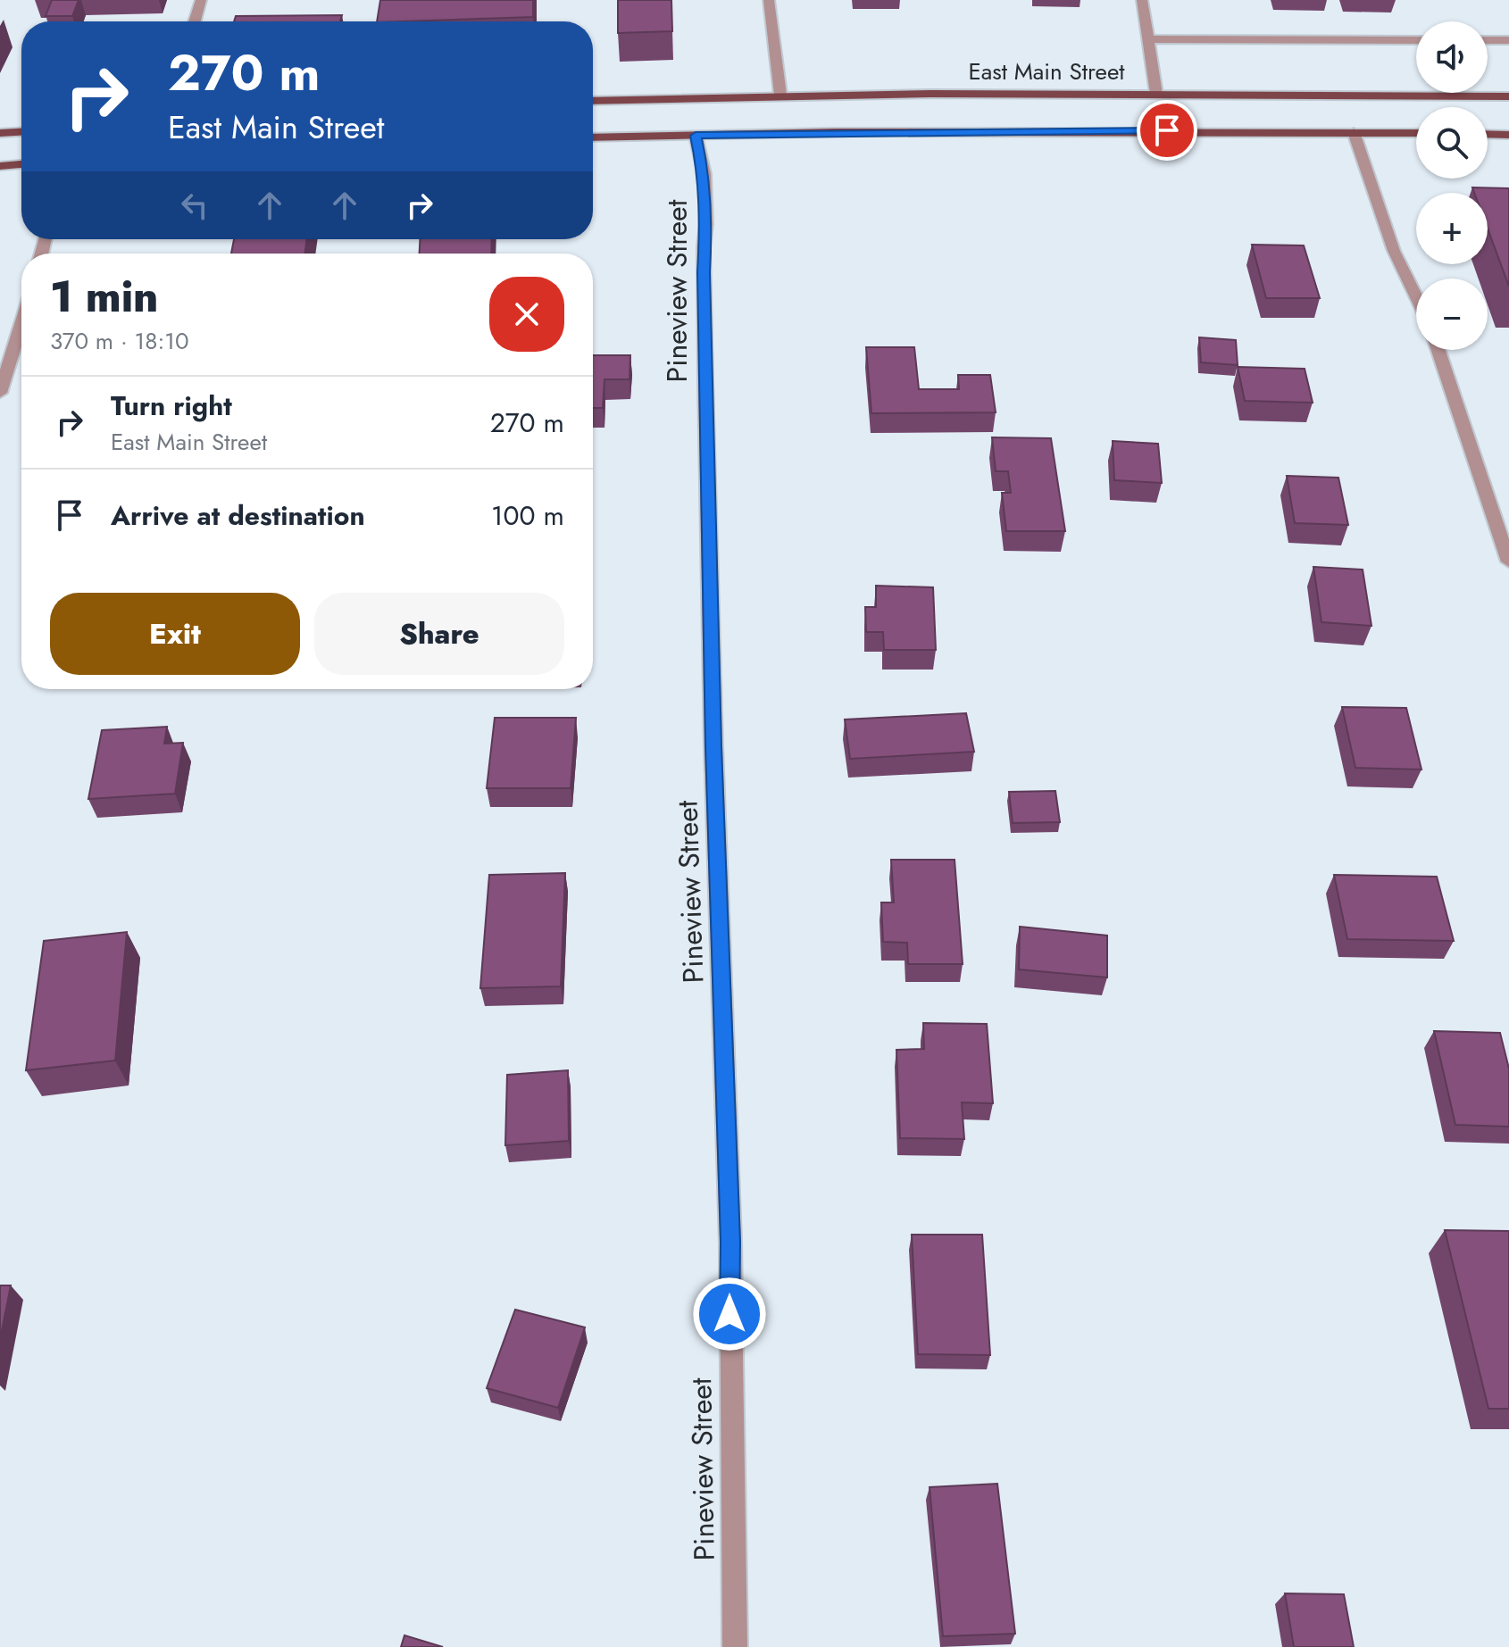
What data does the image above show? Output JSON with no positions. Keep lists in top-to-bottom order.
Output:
{
  "streets": {
    "main road": ["East Main Street"],
    "street": ["Pineview Street"]
  },
  "page": {
    "map_buttons": ["+", "−"],
    "turn": ["270 m", "East Main Street"],
    "heading": ["1 min", "370 m · 18:10"],
    "list": [
      {
        "name": "Turn right",
        "note": "East Main Street",
        "value": "270 m"
      },
      {
        "name": "Arrive at destination",
        "value": "100 m"
      }
    ],
    "buttons": ["Exit", "Share"]
  }
}
